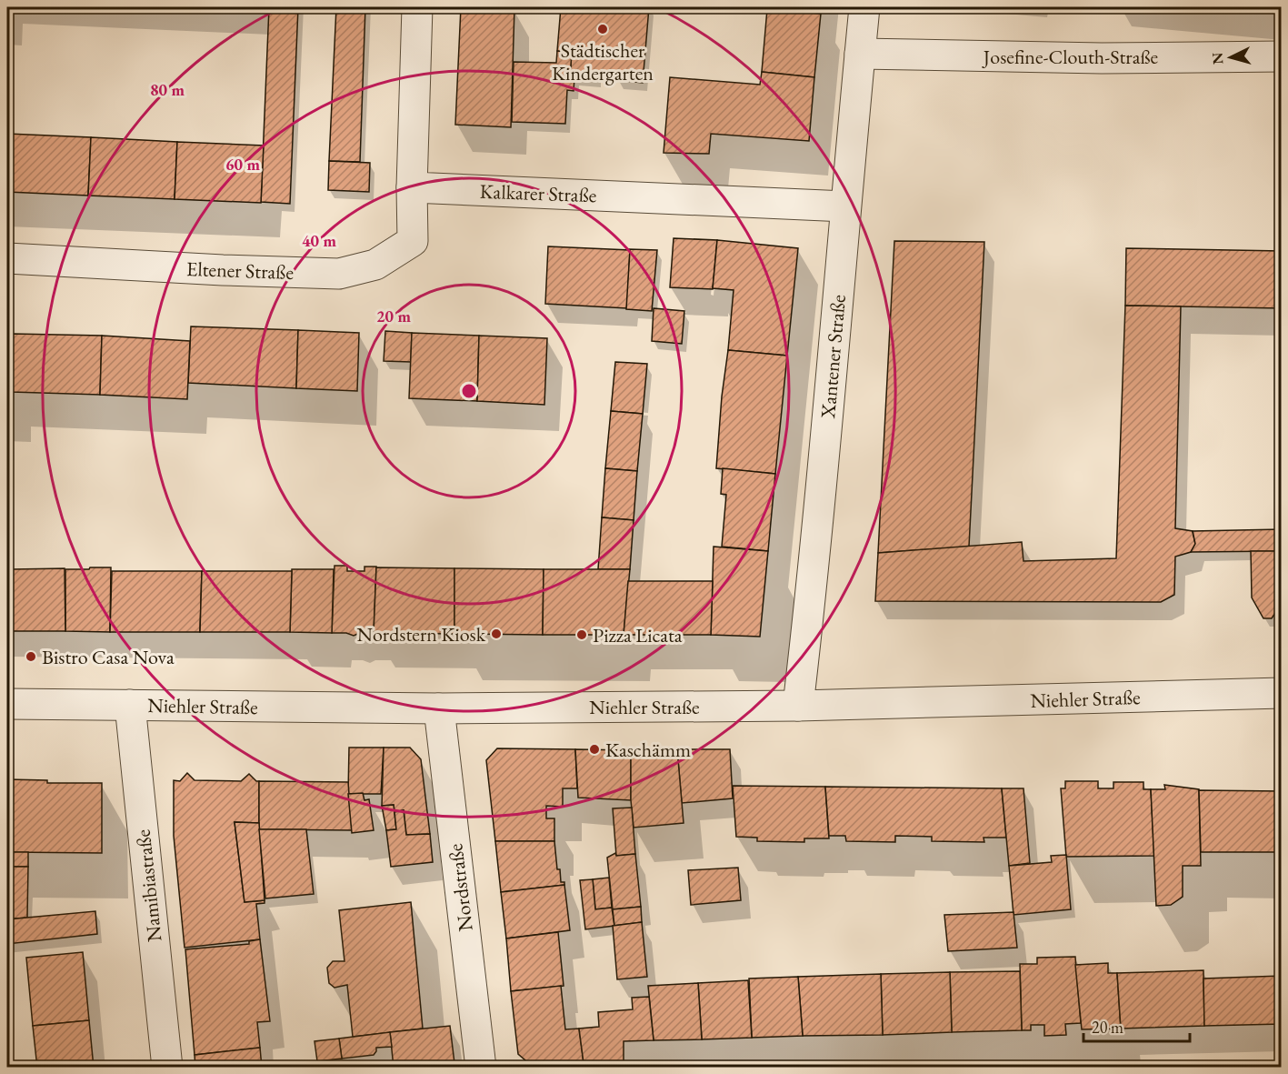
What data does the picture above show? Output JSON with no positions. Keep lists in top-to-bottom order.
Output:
{
  "streets": {
    "street": [
      "Josefine-Clouth-Straße",
      "Kalkarer Straße",
      "Eltener Straße",
      "Xantener Straße",
      "Niehler Straße",
      "Namibiastraße",
      "Nordstraße"
    ]
  },
  "crossings": [
    ["Josefine-Clouth-Straße", "Xantener Straße"],
    ["Kalkarer Straße", "Eltener Straße"],
    ["Kalkarer Straße", "Xantener Straße"],
    ["Xantener Straße", "Niehler Straße"],
    ["Niehler Straße", "Namibiastraße"],
    ["Niehler Straße", "Nordstraße"]
  ],
  "places": [
    "Städtischer Kindergarten",
    "Nordstern Kiosk",
    "Pizza Licata",
    "Bistro Casa Nova",
    "Kaschämm"
  ],
  "scale_bar": "20 m",
  "north": "left",
  "rings": [
    "80 m",
    "60 m",
    "40 m",
    "20 m"
  ]
}
